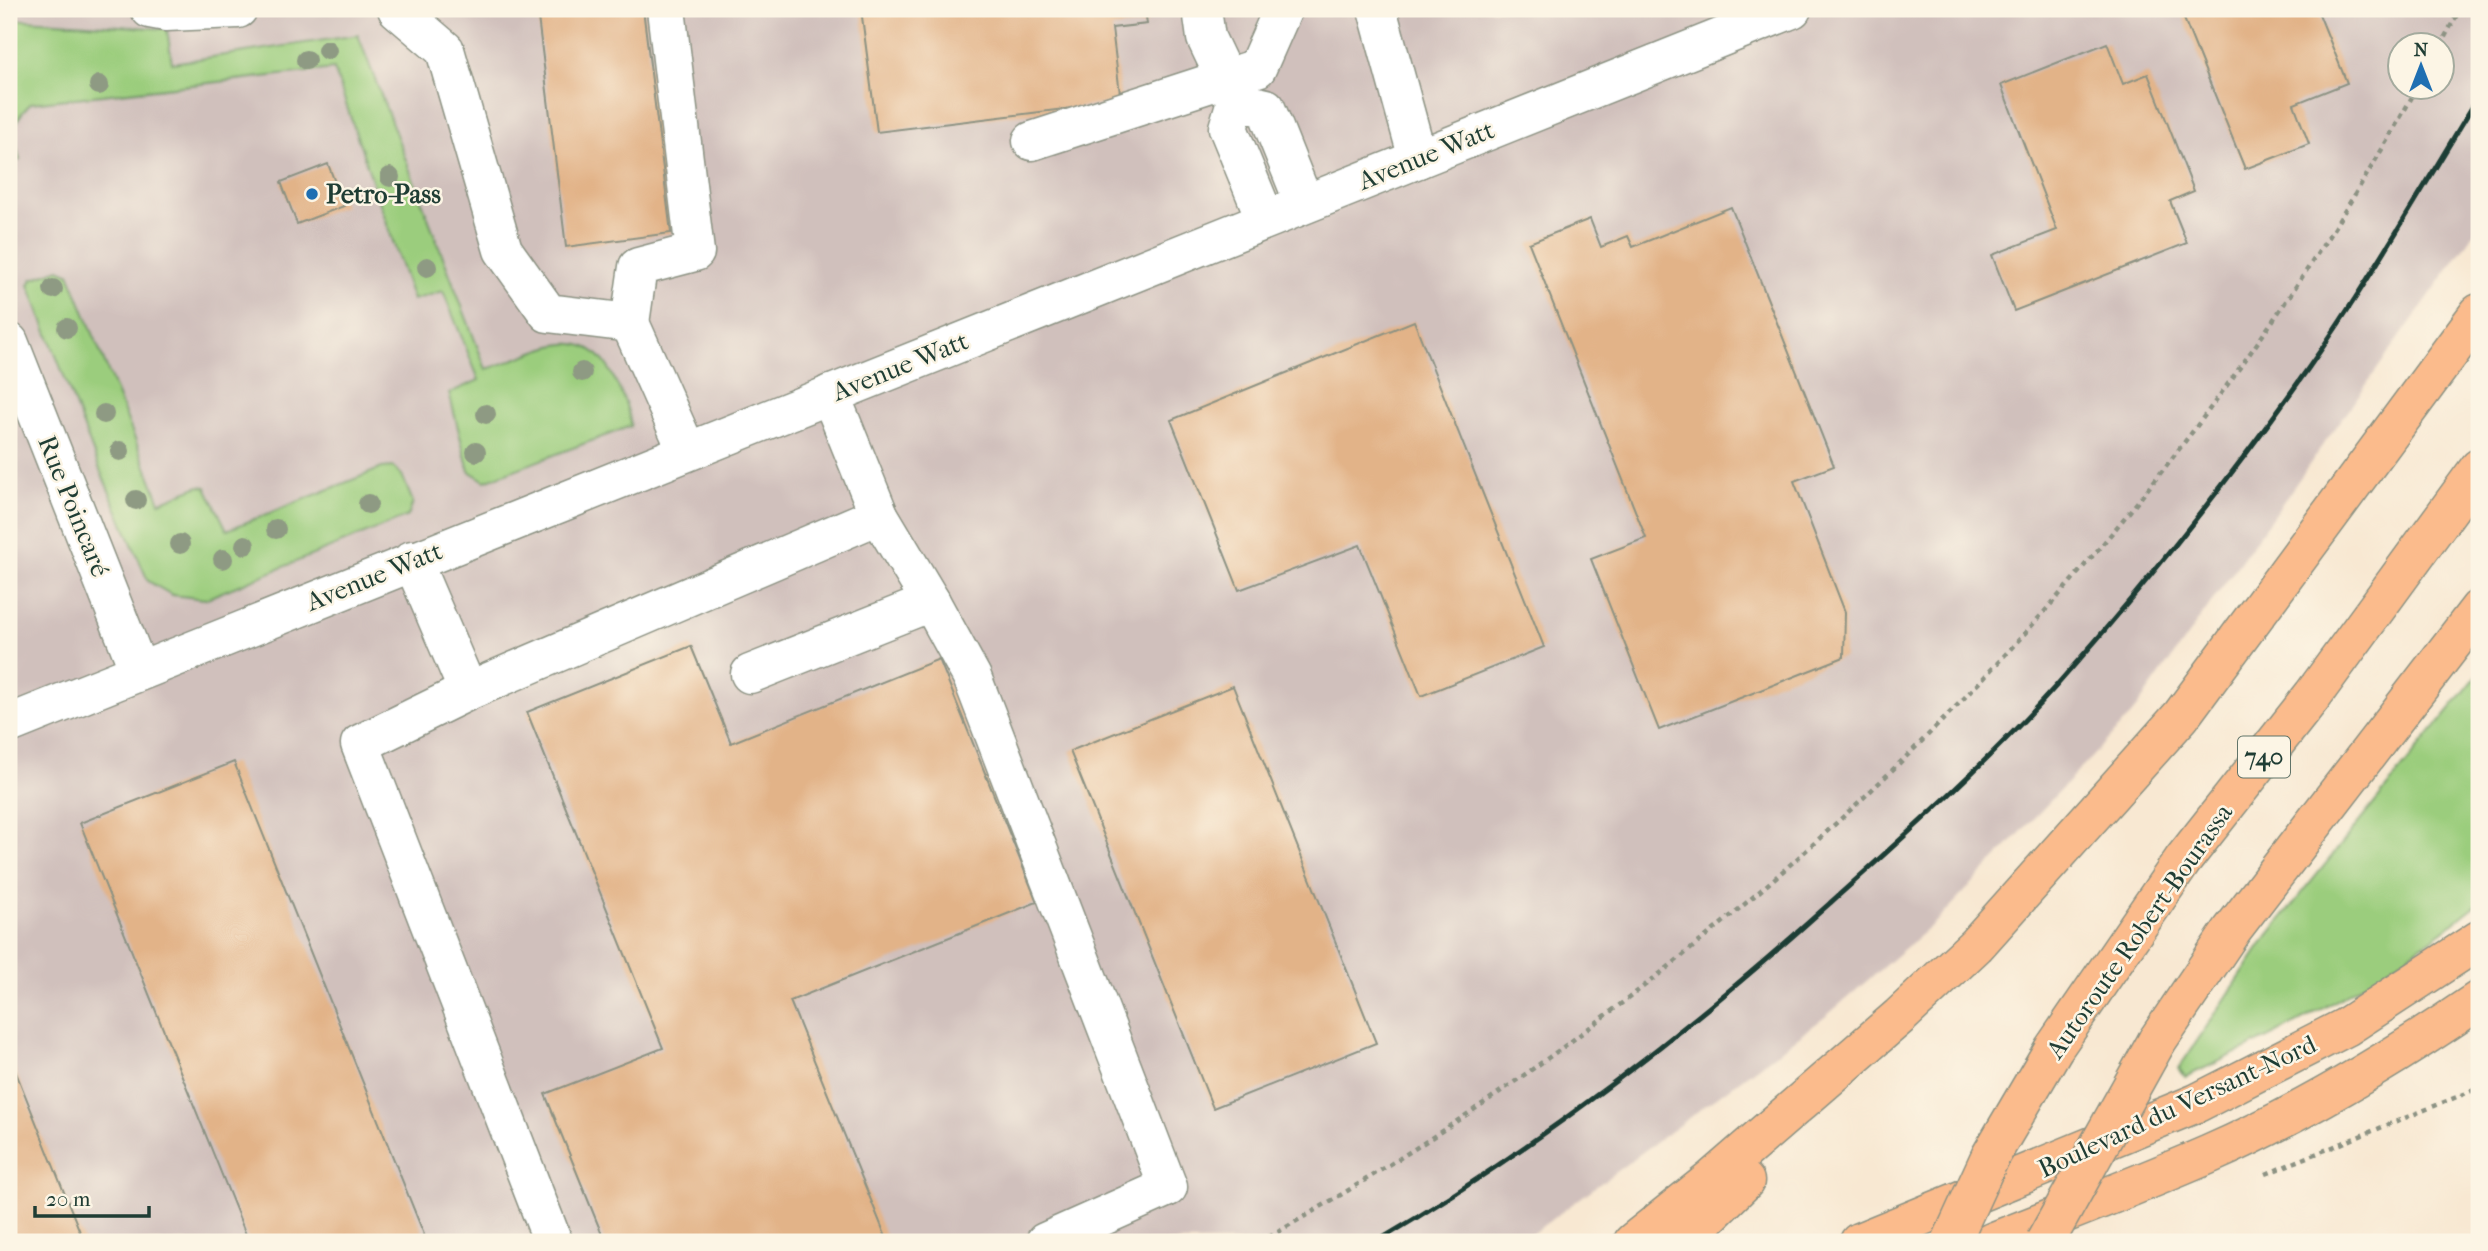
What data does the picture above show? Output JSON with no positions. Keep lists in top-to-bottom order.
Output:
{
  "streets": {
    "main road": ["740", "Autoroute Robert-Bourassa", "Boulevard du Versant-Nord"],
    "street": ["Avenue Watt", "Rue Poincaré"]
  },
  "crossings": [
    ["Avenue Watt", "Rue Poincaré"]
  ],
  "places": ["Petro-Pass"],
  "scale_bar": "20 m",
  "north": "top"
}
